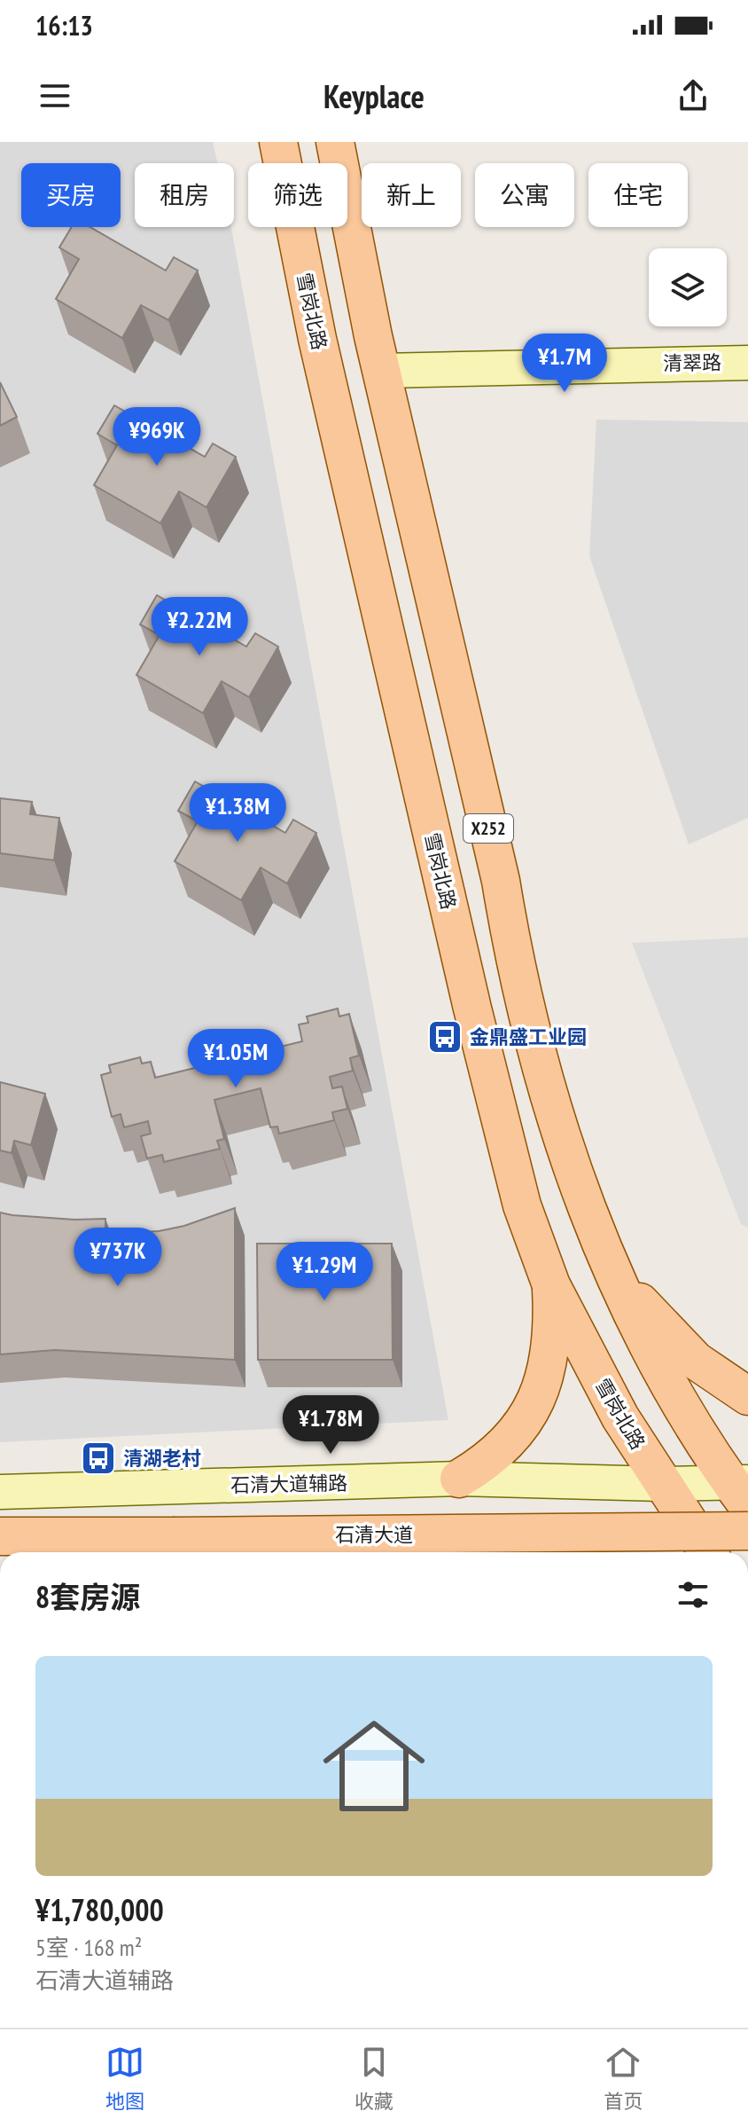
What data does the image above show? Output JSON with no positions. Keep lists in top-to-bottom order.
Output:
{
  "streets": {
    "main road": [
      "雪岗北路",
      "清翠路",
      "X252",
      "石清大道辅路",
      "石清大道"
    ]
  },
  "crossings": [
    ["雪岗北路", "石清大道辅路"],
    ["清翠路", "X252"],
    ["X252", "石清大道辅路"]
  ],
  "places": {
    "bus stop": ["金鼎盛工业园", "清湖老村"]
  },
  "page": {
    "status": "16:13",
    "header": "Keyplace",
    "chip": [
      "买房",
      "租房",
      "筛选",
      "新上",
      "公寓",
      "住宅"
    ],
    "price": [
      "¥1.7M",
      "¥969K",
      "¥2.22M",
      "¥1.38M",
      "¥1.05M",
      "¥737K",
      "¥1.29M",
      "¥1.78M"
    ],
    "heading": "8套房源",
    "list": [
      {
        "name": "¥1,780,000",
        "note": "5室 · 168 m² · 石清大道辅路"
      }
    ],
    "tabs": ["地图", "收藏", "首页"]
  }
}
